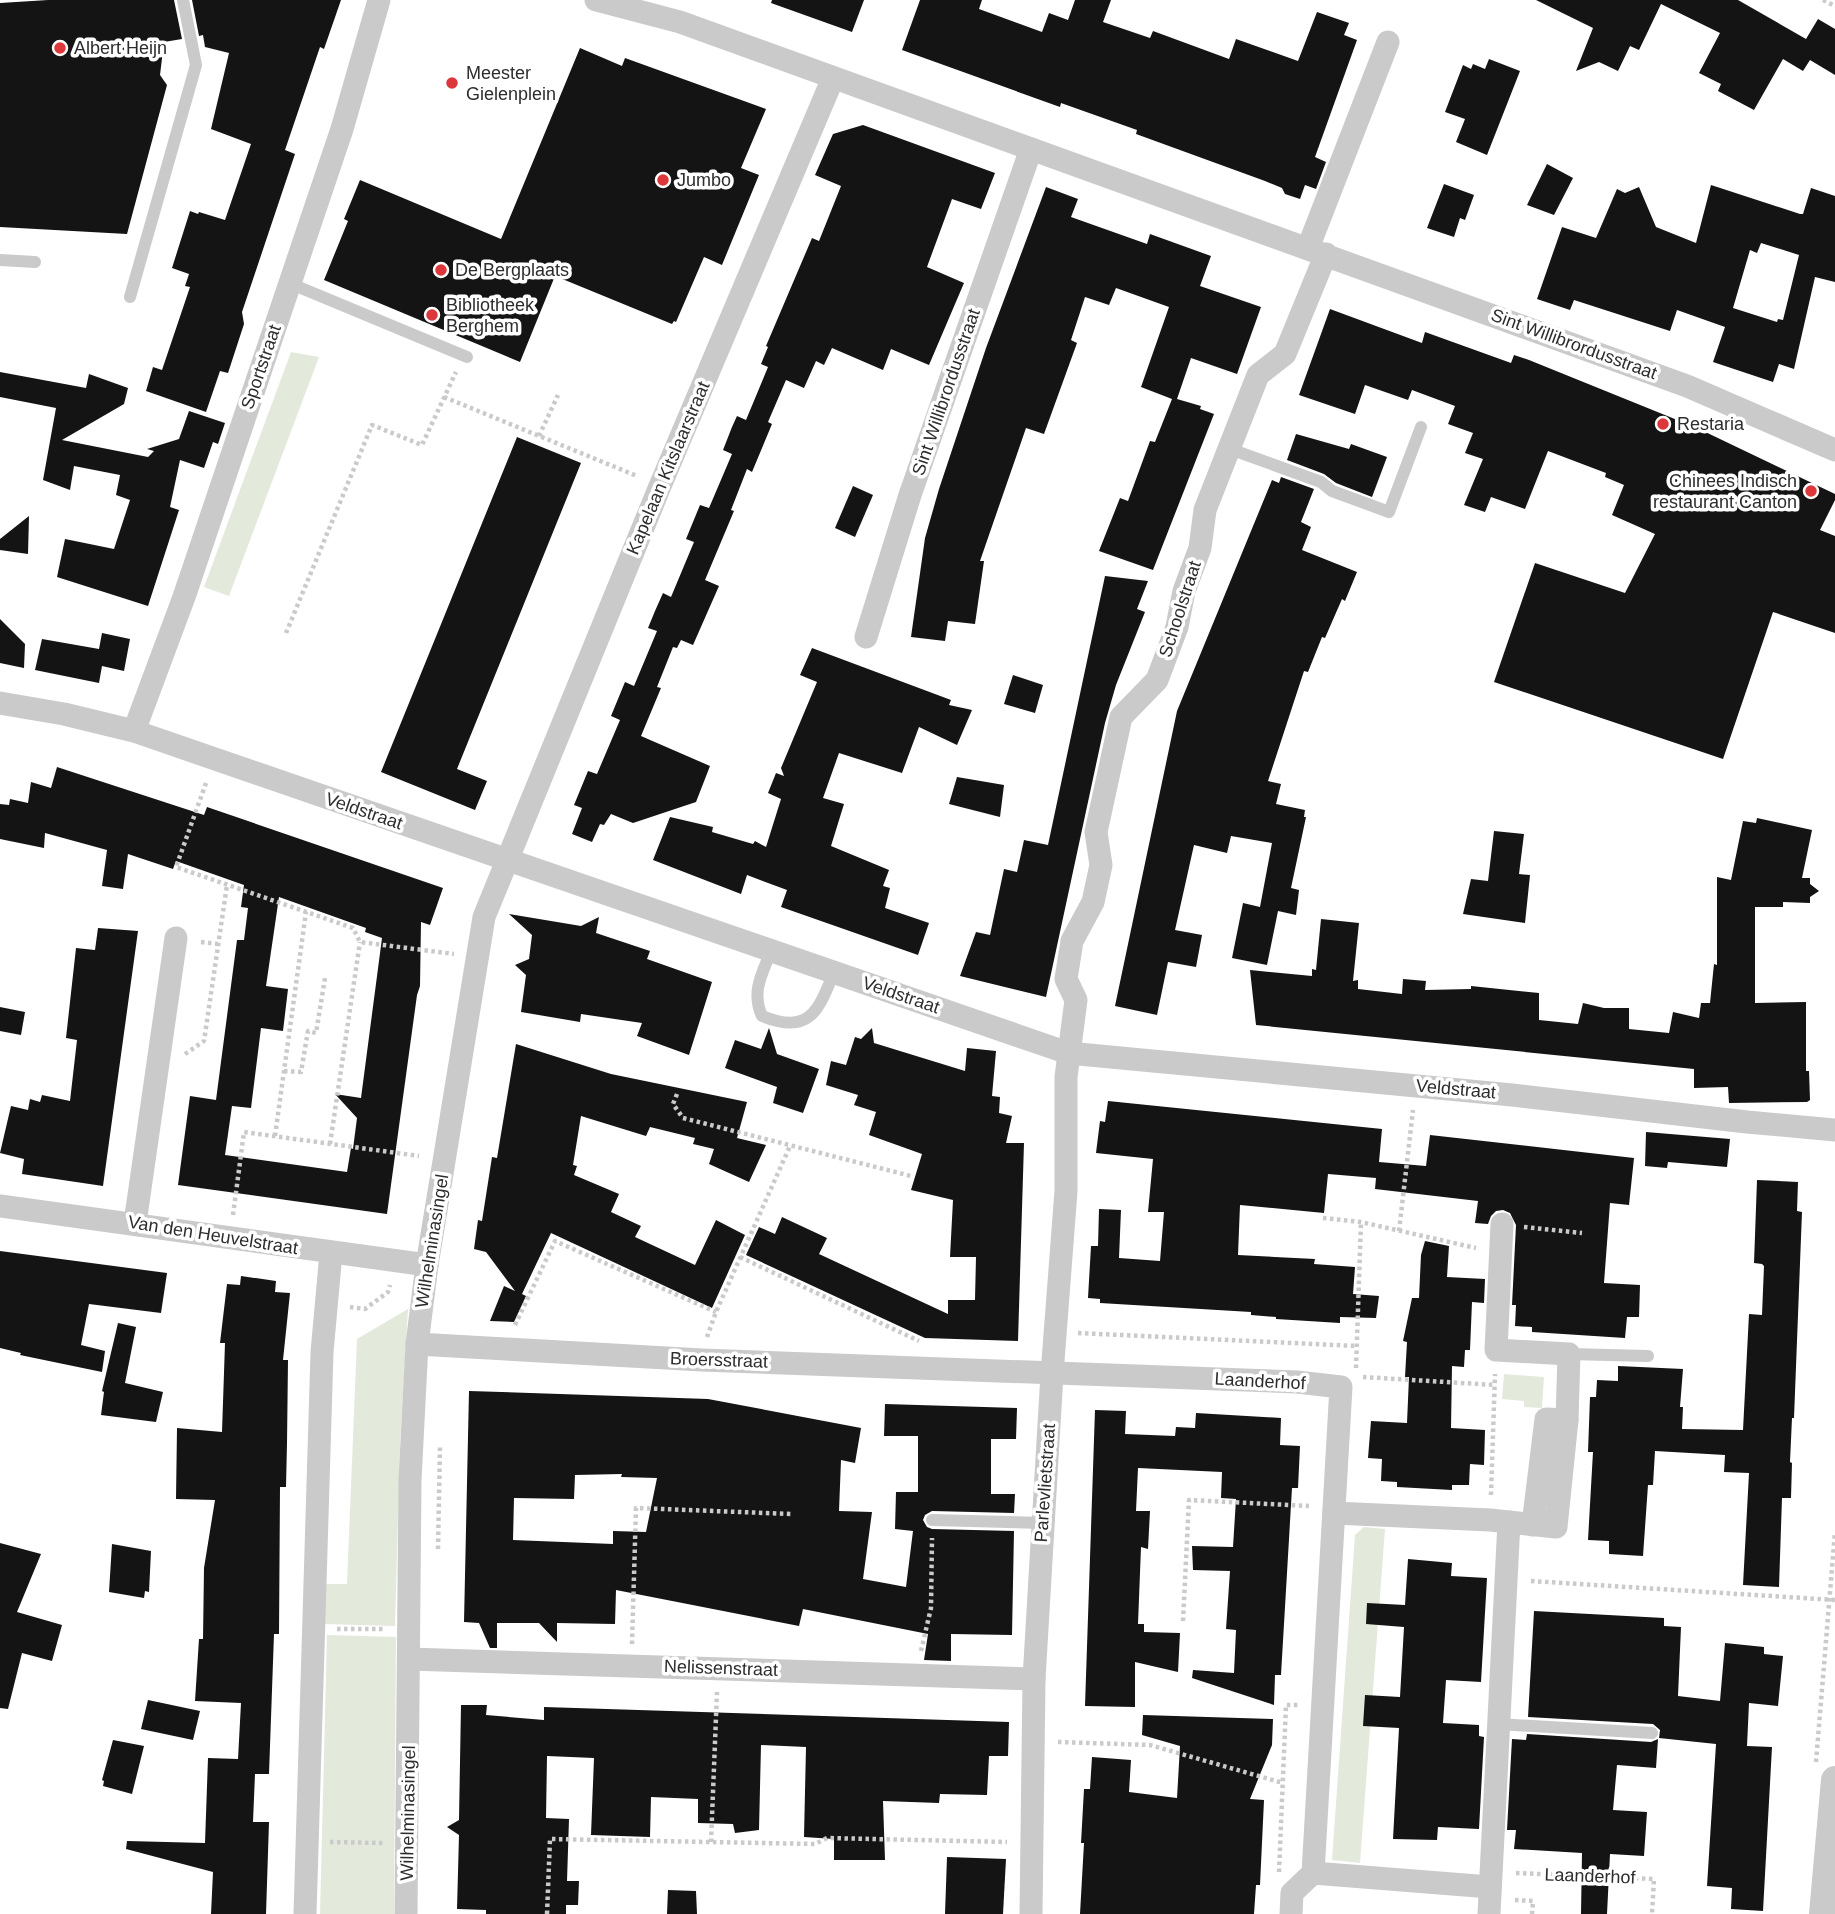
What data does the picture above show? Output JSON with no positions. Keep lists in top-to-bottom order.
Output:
{
  "streets": {
    "street": [
      "Sint Willibrordusstraat",
      "Sportstraat",
      "Kapelaan Kitslaarstraat",
      "Schoolstraat",
      "Veldstraat",
      "Van den Heuvelstraat",
      "Wilhelminasingel",
      "Broersstraat",
      "Laanderhof",
      "Parlevlietstraat",
      "Nelissenstraat"
    ]
  },
  "crossings": [
    ["Sint Willibrordusstraat", "Kapelaan Kitslaarstraat"],
    ["Sint Willibrordusstraat", "Schoolstraat"],
    ["Sportstraat", "Veldstraat"],
    ["Kapelaan Kitslaarstraat", "Veldstraat"],
    ["Kapelaan Kitslaarstraat", "Wilhelminasingel"],
    ["Schoolstraat", "Veldstraat"],
    ["Schoolstraat", "Parlevlietstraat"],
    ["Veldstraat", "Wilhelminasingel"],
    ["Veldstraat", "Parlevlietstraat"],
    ["Van den Heuvelstraat", "Wilhelminasingel"],
    ["Wilhelminasingel", "Broersstraat"],
    ["Wilhelminasingel", "Nelissenstraat"],
    ["Broersstraat", "Laanderhof"],
    ["Broersstraat", "Parlevlietstraat"],
    ["Laanderhof", "Parlevlietstraat"],
    ["Parlevlietstraat", "Nelissenstraat"]
  ],
  "places": [
    "Albert Heijn",
    "Meester Gielenplein",
    "Jumbo",
    "De Bergplaats",
    "Bibliotheek Berghem",
    "Restaria",
    "Chinees Indisch restaurant Canton"
  ]
}
